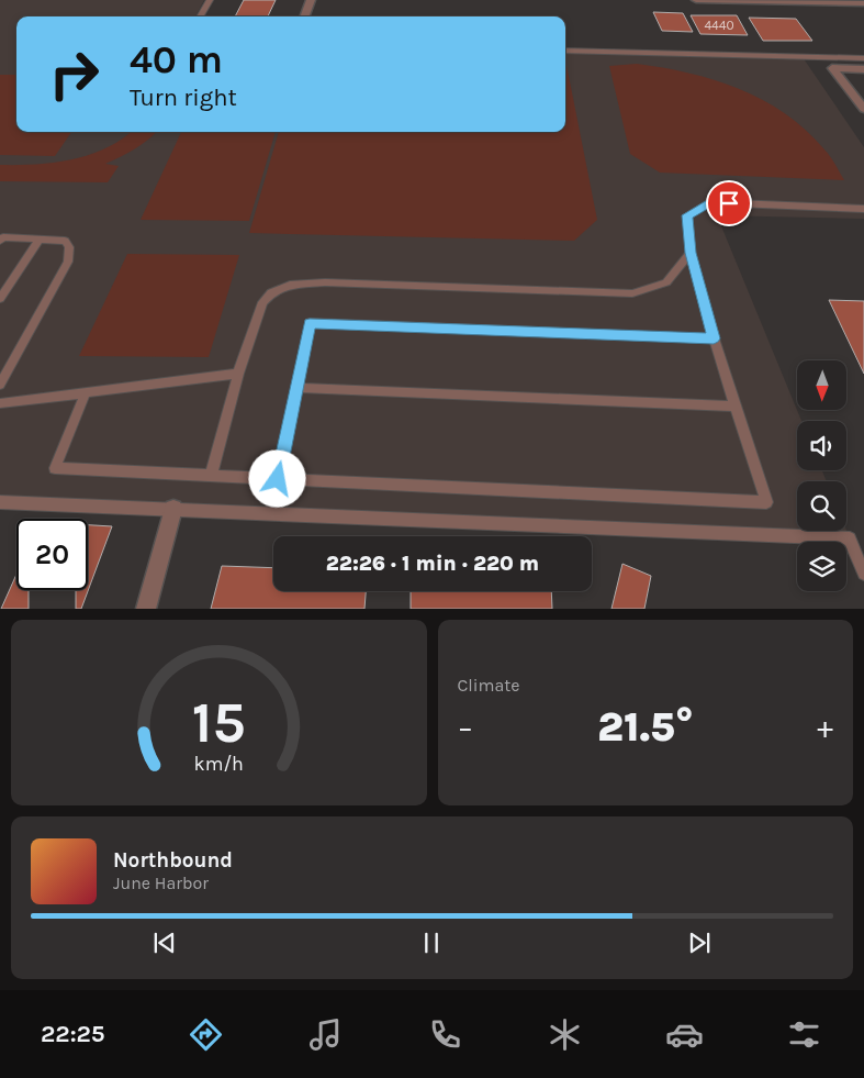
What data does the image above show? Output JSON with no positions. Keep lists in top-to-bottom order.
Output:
{
  "house_numbers": ["4440"],
  "north": "bottom",
  "page": {
    "turn": ["40 m", "Turn right"],
    "limit": "20",
    "trip": "22:26 · 1 min · 220 m",
    "tile": "Climate",
    "heat": ["−", "21.5°", "+"],
    "song": ["Northbound", "June Harbor"],
    "tabs": "22:25",
    "gauge": ["15", "km/h"]
  }
}
